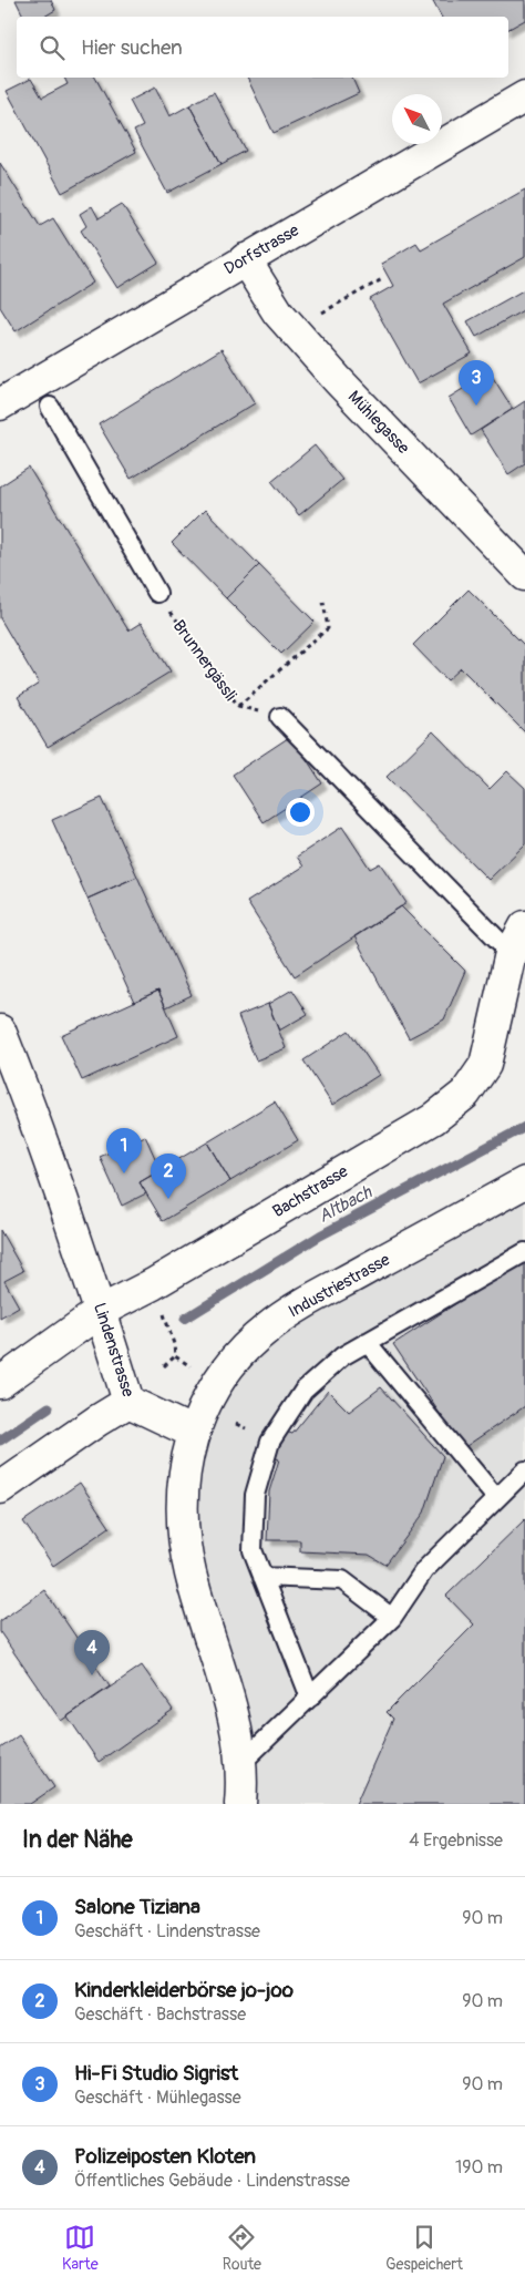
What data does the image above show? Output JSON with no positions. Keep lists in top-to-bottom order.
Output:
{
  "streets": {
    "street": [
      "Dorfstrasse",
      "Mühlegasse",
      "Bachstrasse",
      "Industriestrasse",
      "Lindenstrasse"
    ],
    "path": ["Brunnergässli"]
  },
  "crossings": [
    ["Dorfstrasse", "Mühlegasse"],
    ["Bachstrasse", "Lindenstrasse"],
    ["Industriestrasse", "Lindenstrasse"]
  ],
  "water": ["Altbach"],
  "north": "top left",
  "page": {
    "search": "Hier suchen",
    "pins": [
      "3",
      "1",
      "2",
      "4"
    ],
    "heading": ["In der Nähe", "4 Ergebnisse"],
    "list": [
      {
        "mark": "1",
        "name": "Salone Tiziana",
        "note": "Geschäft · Lindenstrasse",
        "value": "90 m"
      },
      {
        "mark": "2",
        "name": "Kinderkleiderbörse jo-joo",
        "note": "Geschäft · Bachstrasse",
        "value": "90 m"
      },
      {
        "mark": "3",
        "name": "Hi-Fi Studio Sigrist",
        "note": "Geschäft · Mühlegasse",
        "value": "90 m"
      },
      {
        "mark": "4",
        "name": "Polizeiposten Kloten",
        "note": "Öffentliches Gebäude · Lindenstrasse",
        "value": "190 m"
      }
    ],
    "nav": ["Karte", "Route", "Gespeichert"]
  }
}
